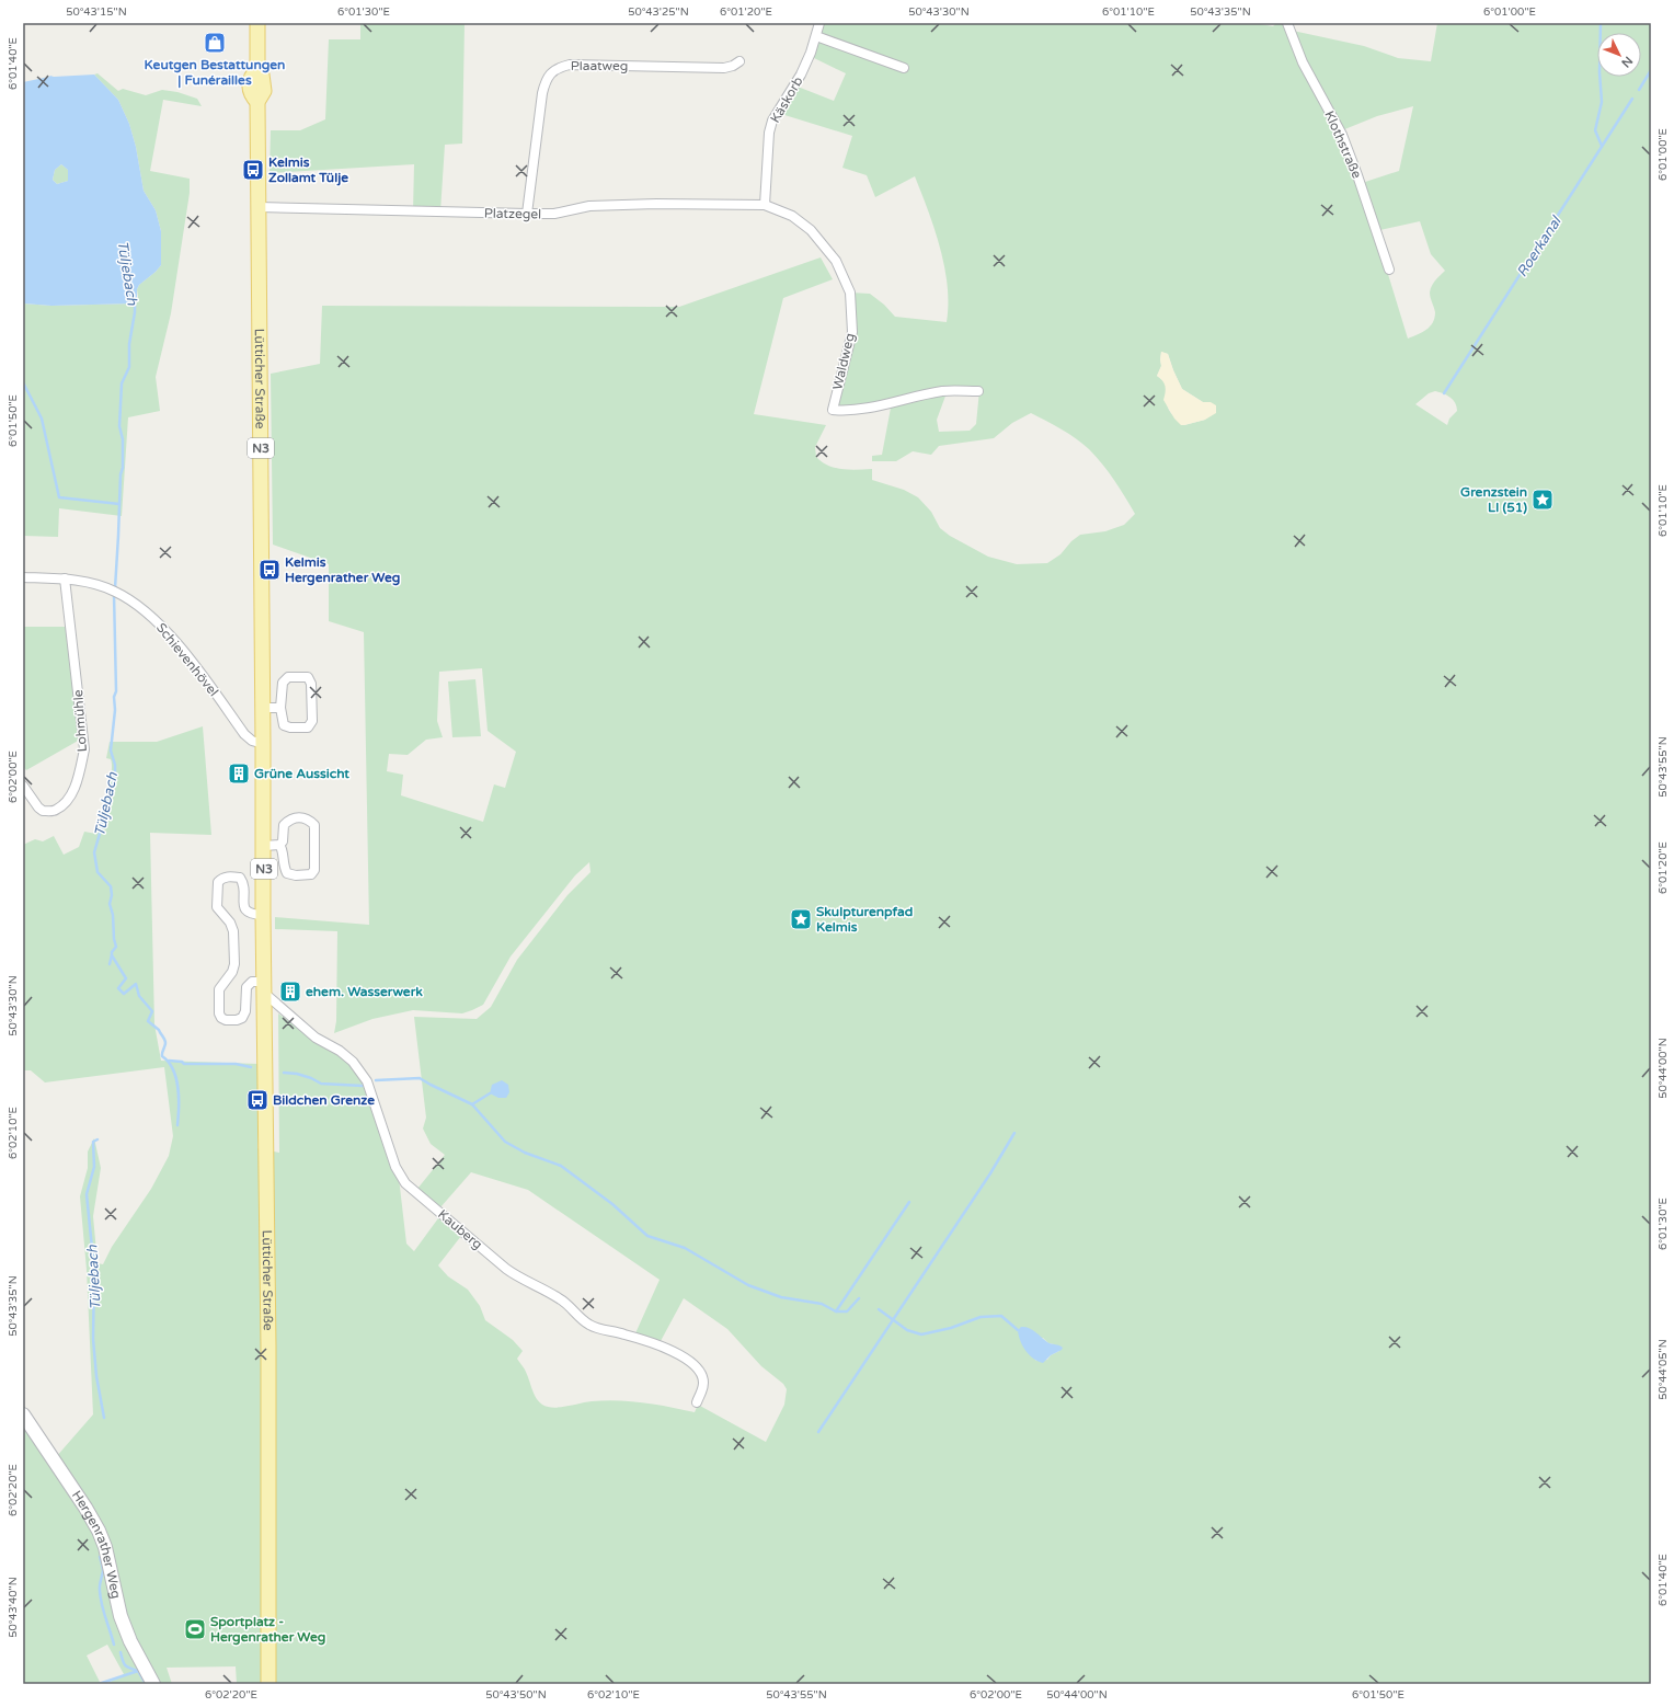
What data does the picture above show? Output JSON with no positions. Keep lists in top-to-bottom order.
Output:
{
  "streets": {
    "main road": ["Lütticher Straße", "N3"],
    "street": [
      "Plaatweg",
      "Käskorb",
      "Klothstraße",
      "Platzegel",
      "Waldweg",
      "Schievenhövel",
      "Lohmühle",
      "Kauberg",
      "Hergenrather Weg"
    ]
  },
  "crossings": [
    ["Plaatweg", "Platzegel"],
    ["Käskorb", "Platzegel"],
    ["Käskorb", "Waldweg"],
    ["Platzegel", "Waldweg"],
    ["Platzegel", "Lütticher Straße"],
    ["Lütticher Straße", "Schievenhövel"],
    ["Lütticher Straße", "Kauberg"],
    ["Schievenhövel", "Lohmühle"]
  ],
  "water": ["Roerkanal", "Tüljebach"],
  "places": {
    "shop": ["Keutgen Bestattungen | Funérailles"],
    "bus stop": ["Kelmis Zollamt Tülje", "Kelmis Hergenrather Weg", "Bildchen Grenze"],
    "place": ["Grenzstein LI (51)", "Skulpturenpfad Kelmis"],
    "building": ["Grüne Aussicht", "ehem. Wasserwerk"],
    "sports": ["Sportplatz - Hergenrather Weg"]
  },
  "north": "bottom right",
  "coordinates": [
    "50°43'15\"N",
    "6°01'30\"E",
    "50°43'25\"N",
    "6°01'20\"E",
    "50°43'30\"N",
    "6°01'10\"E",
    "50°43'35\"N",
    "6°01'00\"E",
    "6°01'40\"E",
    "6°01'50\"E",
    "50°43'55\"N",
    "6°02'00\"E",
    "50°44'00\"N",
    "6°02'10\"E",
    "50°44'05\"N",
    "6°02'20\"E",
    "50°43'40\"N",
    "50°43'50\"N"
  ]
}
